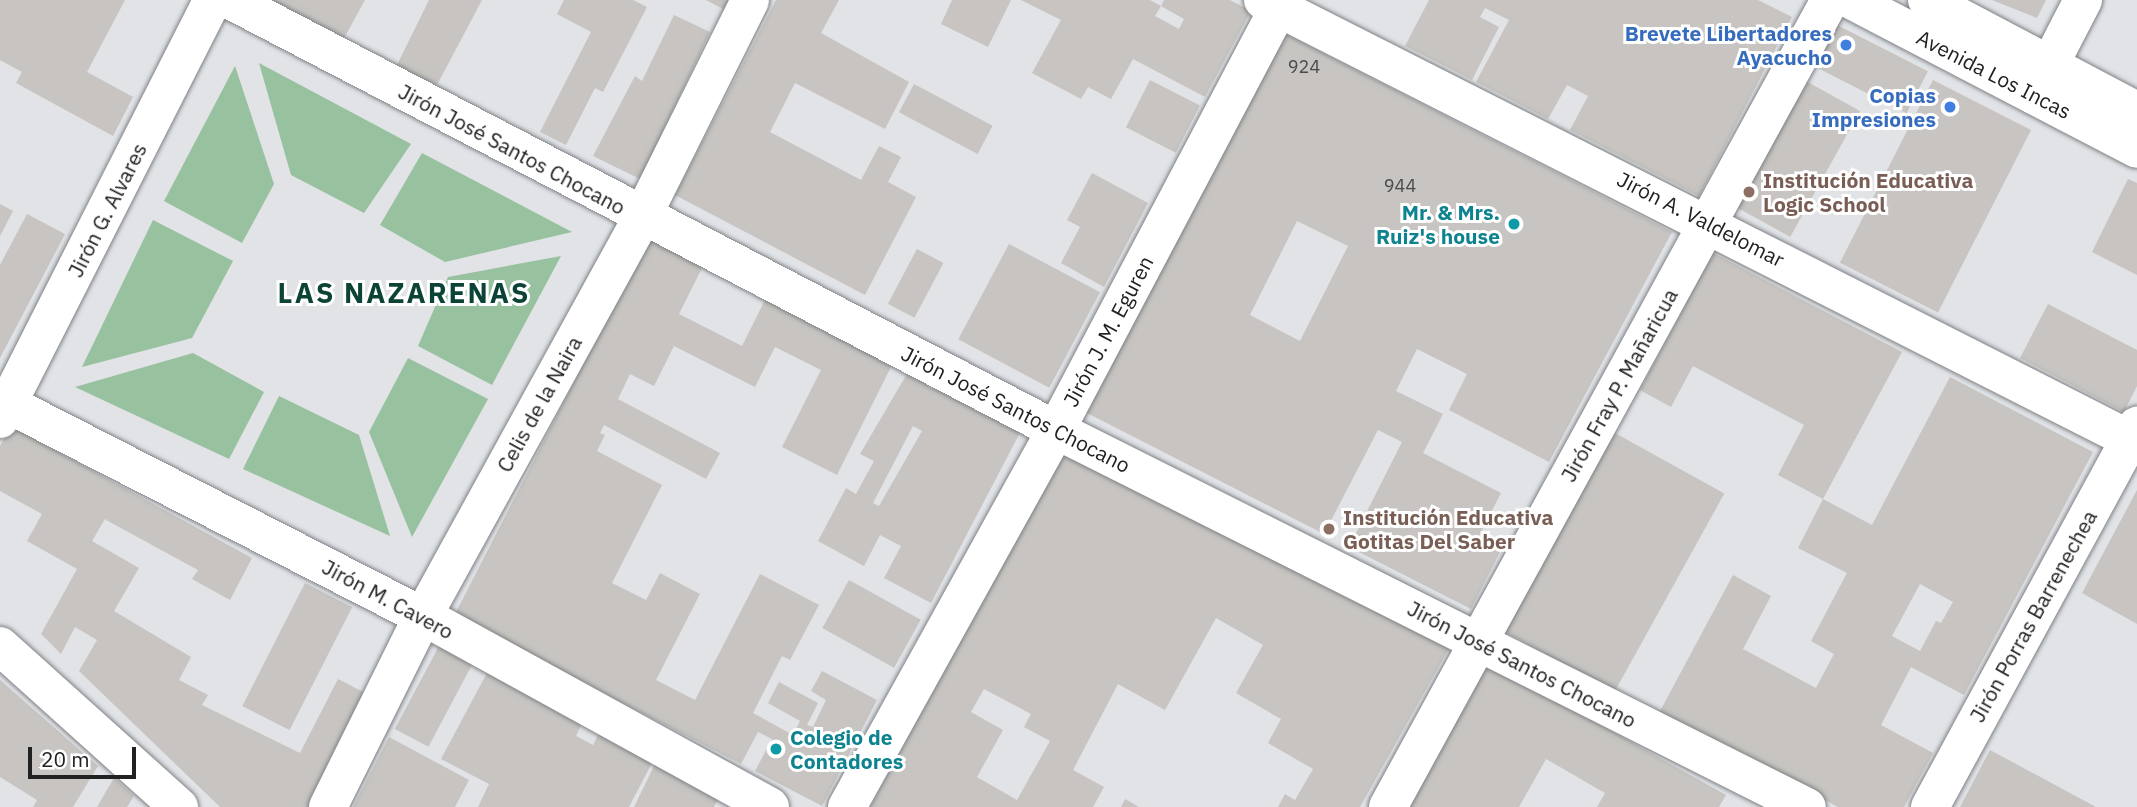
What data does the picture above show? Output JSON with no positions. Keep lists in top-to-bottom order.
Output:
{
  "streets": {
    "street": [
      "Avenida Los Incas",
      "Jirón José Santos Chocano",
      "Jirón G. Alvares",
      "Jirón A. Valdelomar",
      "Jirón J. M. Eguren",
      "Jirón Fray P. Mañaricua",
      "Celis de la Naira",
      "Jirón M. Cavero",
      "Jirón Porras Barrenechea"
    ]
  },
  "crossings": [
    ["Jirón José Santos Chocano", "Jirón J. M. Eguren"],
    ["Jirón José Santos Chocano", "Jirón Fray P. Mañaricua"],
    ["Jirón José Santos Chocano", "Celis de la Naira"],
    ["Jirón G. Alvares", "Jirón M. Cavero"],
    ["Jirón A. Valdelomar", "Jirón J. M. Eguren"],
    ["Jirón A. Valdelomar", "Jirón Fray P. Mañaricua"],
    ["Jirón A. Valdelomar", "Jirón Porras Barrenechea"],
    ["Celis de la Naira", "Jirón M. Cavero"]
  ],
  "districts": ["LAS NAZARENAS"],
  "places": [
    "Brevete Libertadores Ayacucho",
    "Copias Impresiones",
    "Institución Educativa Logic School",
    "Mr. & Mrs. Ruiz's house",
    "Institución Educativa Gotitas Del Saber",
    "Colegio de Contadores"
  ],
  "house_numbers": ["924", "944"],
  "scale_bar": "20 m"
}
